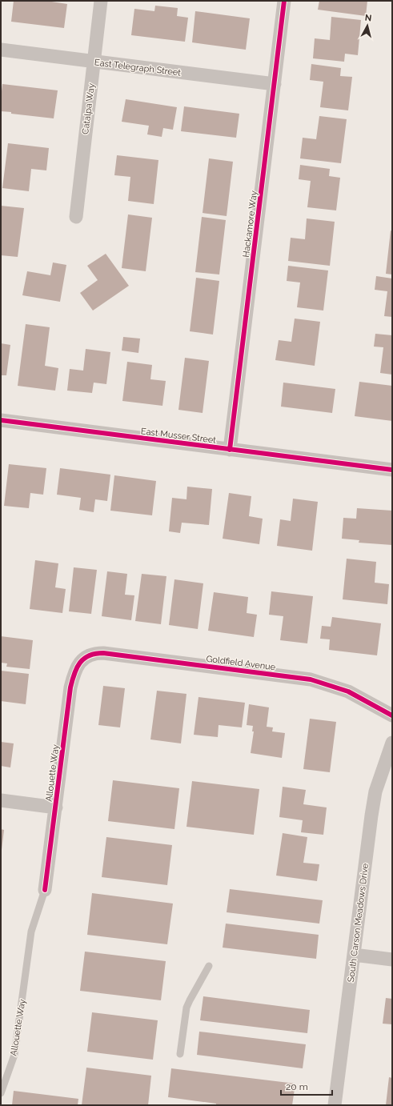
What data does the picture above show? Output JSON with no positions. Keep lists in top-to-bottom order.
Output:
{
  "streets": {
    "street": [
      "East Telegraph Street",
      "Catalpa Way",
      "Hackamore Way",
      "East Musser Street",
      "Goldfield Avenue",
      "Allouette Way",
      "South Carson Meadows Drive"
    ]
  },
  "crossings": [
    ["East Telegraph Street", "Catalpa Way"],
    ["East Telegraph Street", "Hackamore Way"],
    ["Hackamore Way", "East Musser Street"],
    ["Goldfield Avenue", "Allouette Way"]
  ],
  "scale_bar": "20 m",
  "north": "top"
}
